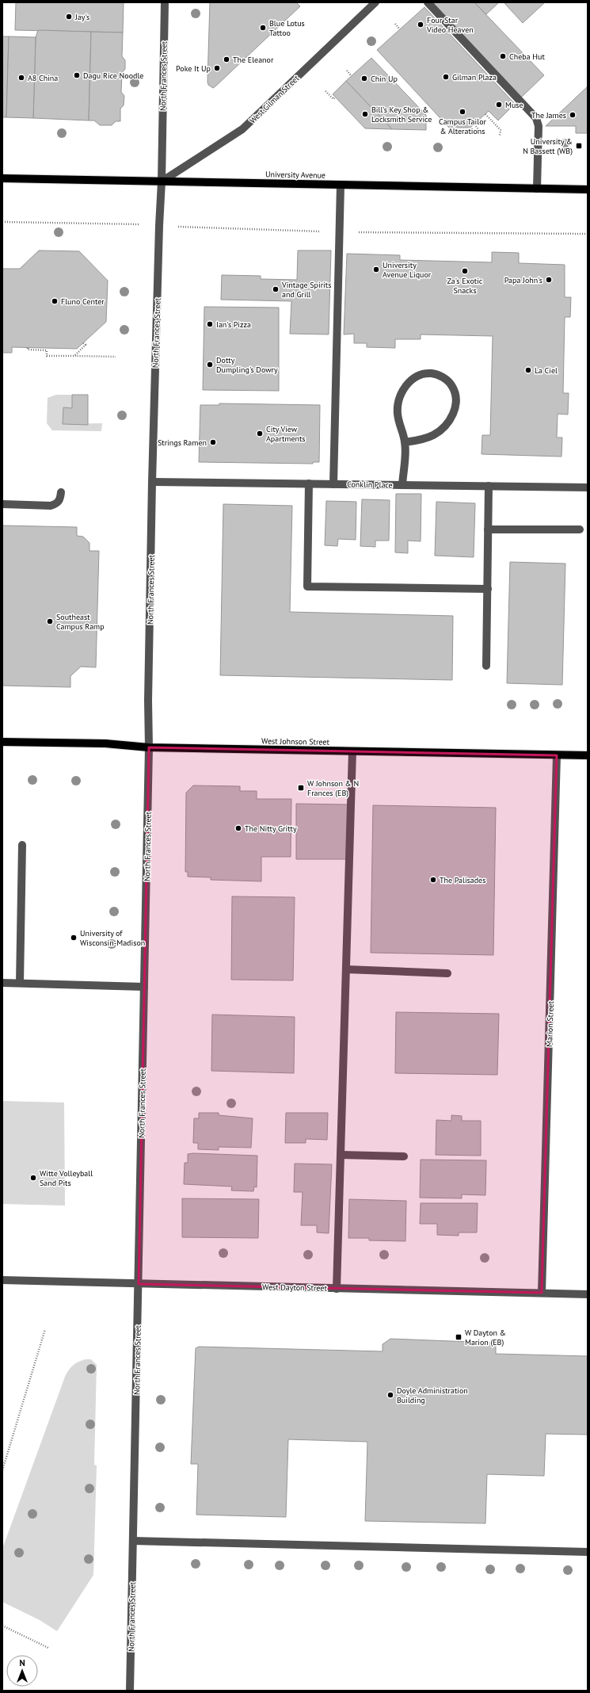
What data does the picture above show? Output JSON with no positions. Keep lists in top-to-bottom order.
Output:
{
  "streets": {
    "main road": ["University Avenue", "West Johnson Street"],
    "street": [
      "North Frances Street",
      "West Gilman Street",
      "Conklin Place",
      "Marion Street",
      "West Dayton Street"
    ]
  },
  "crossings": [
    ["North Frances Street", "West Gilman Street"],
    ["North Frances Street", "University Avenue"],
    ["North Frances Street", "Conklin Place"],
    ["North Frances Street", "West Johnson Street"],
    ["North Frances Street", "West Dayton Street"],
    ["West Gilman Street", "University Avenue"],
    ["West Johnson Street", "Marion Street"],
    ["Marion Street", "West Dayton Street"]
  ],
  "places": {
    "other": [
      "Jay's",
      "Four Star Video Heaven",
      "Blue Lotus Tattoo",
      "Cheba Hut",
      "The Eleanor",
      "Poke It Up",
      "Dagu Rice Noodle",
      "Gilman Plaza",
      "A8 China",
      "Chin Up",
      "Muse",
      "Campus Tailor & Alterations",
      "Bill’s Key Shop & Locksmith Service",
      "The James",
      "University Avenue Liquor",
      "Za's Exotic Snacks",
      "Papa John's",
      "Vintage Spirits and Grill",
      "Fluno Center",
      "Ian's Pizza",
      "Dotty Dumpling's Dowry",
      "La Ciel",
      "City View Apartments",
      "Strings Ramen",
      "Southeast Campus Ramp",
      "The Nitty Gritty",
      "The Palisades",
      "University of Wisconsin-Madison",
      "Witte Volleyball Sand Pits",
      "Doyle Administration Building"
    ],
    "transit": ["University & N Bassett (WB)", "W Johnson & N Frances (EB)", "W Dayton & Marion (EB)"]
  },
  "north": "top"
}
